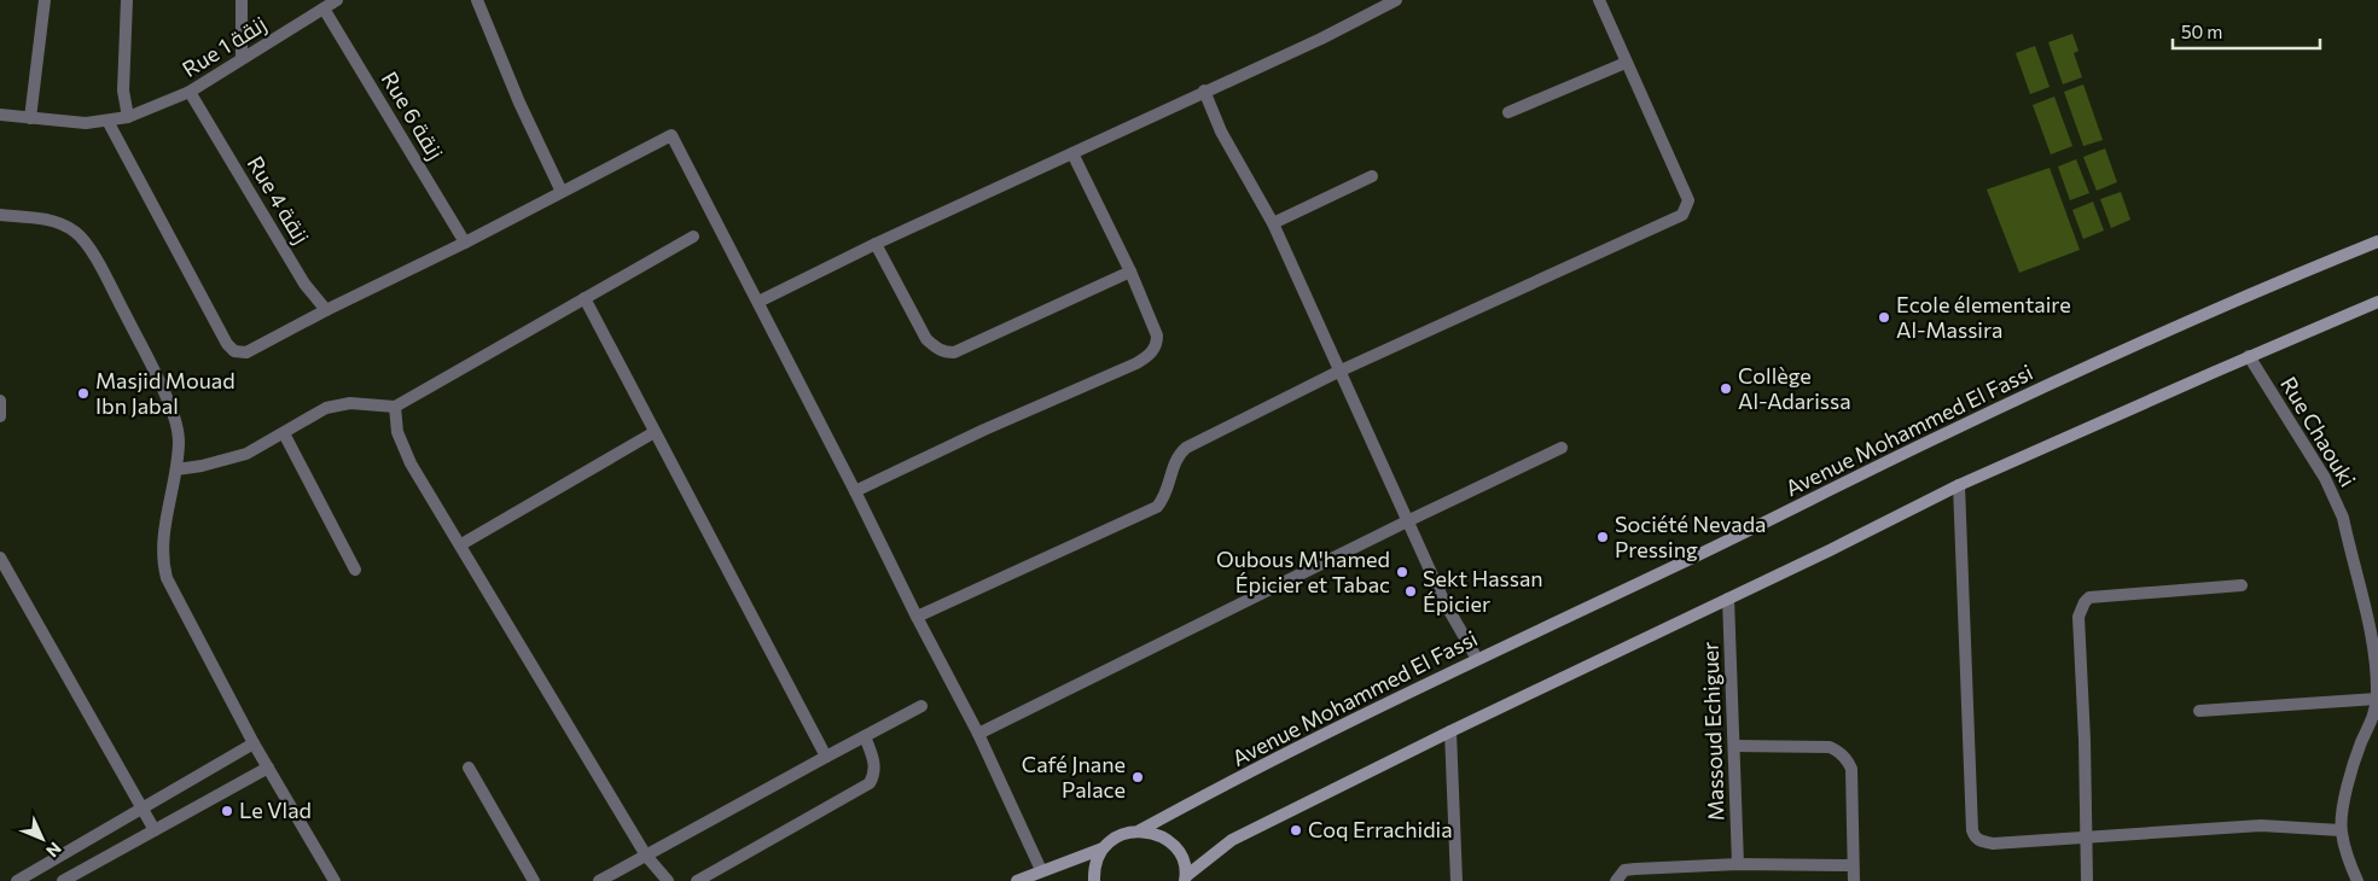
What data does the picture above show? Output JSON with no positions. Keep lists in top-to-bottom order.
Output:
{
  "streets": {
    "main road": ["Avenue Mohammed El Fassi"],
    "street": [
      "Rue 1 زنقة",
      "Rue 6 زنقة",
      "Rue 4 زنقة",
      "Rue Chaouki",
      "Massoud Echiguer"
    ]
  },
  "crossings": [
    ["Rue 1 زنقة", "Rue 6 زنقة"],
    ["Rue 1 زنقة", "Rue 4 زنقة"]
  ],
  "places": [
    "Ecole élementaire Al-Massira",
    "Collège Al-Adarissa",
    "Masjid Mouad Ibn Jabal",
    "Société Nevada Pressing",
    "Oubous M'hamed Épicier et Tabac",
    "Sekt Hassan Épicier",
    "Café Jnane Palace",
    "Le Vlad",
    "Coq Errachidia"
  ],
  "scale_bar": "50 m",
  "north": "bottom right"
}
